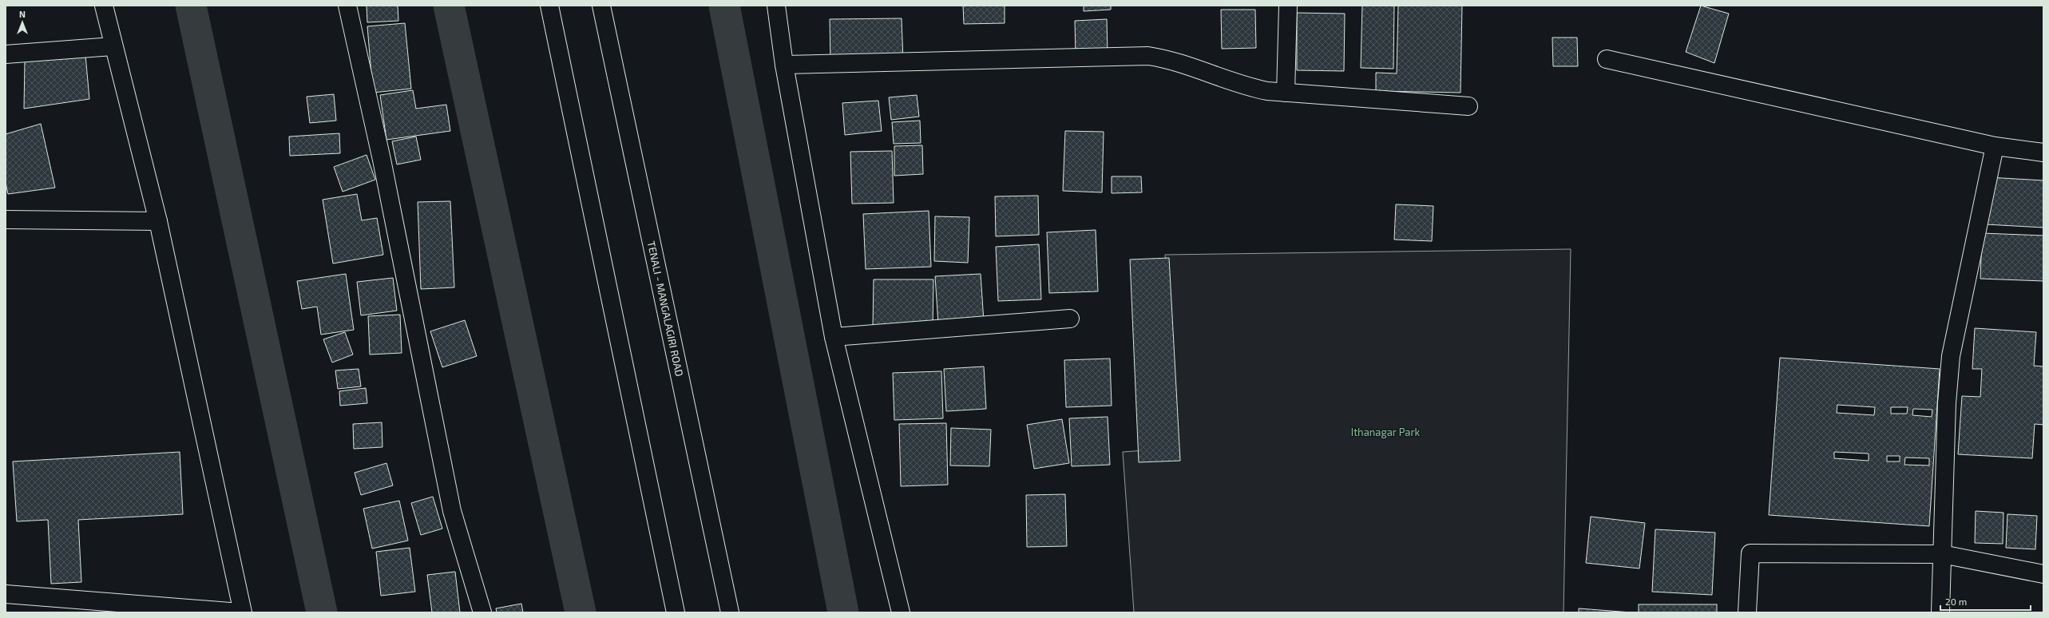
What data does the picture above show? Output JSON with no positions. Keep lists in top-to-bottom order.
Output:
{
  "streets": {
    "street": ["TENALI - MANGALAGIRI ROAD"]
  },
  "parks": ["Ithanagar Park"],
  "scale_bar": "20 m",
  "north": "top"
}
